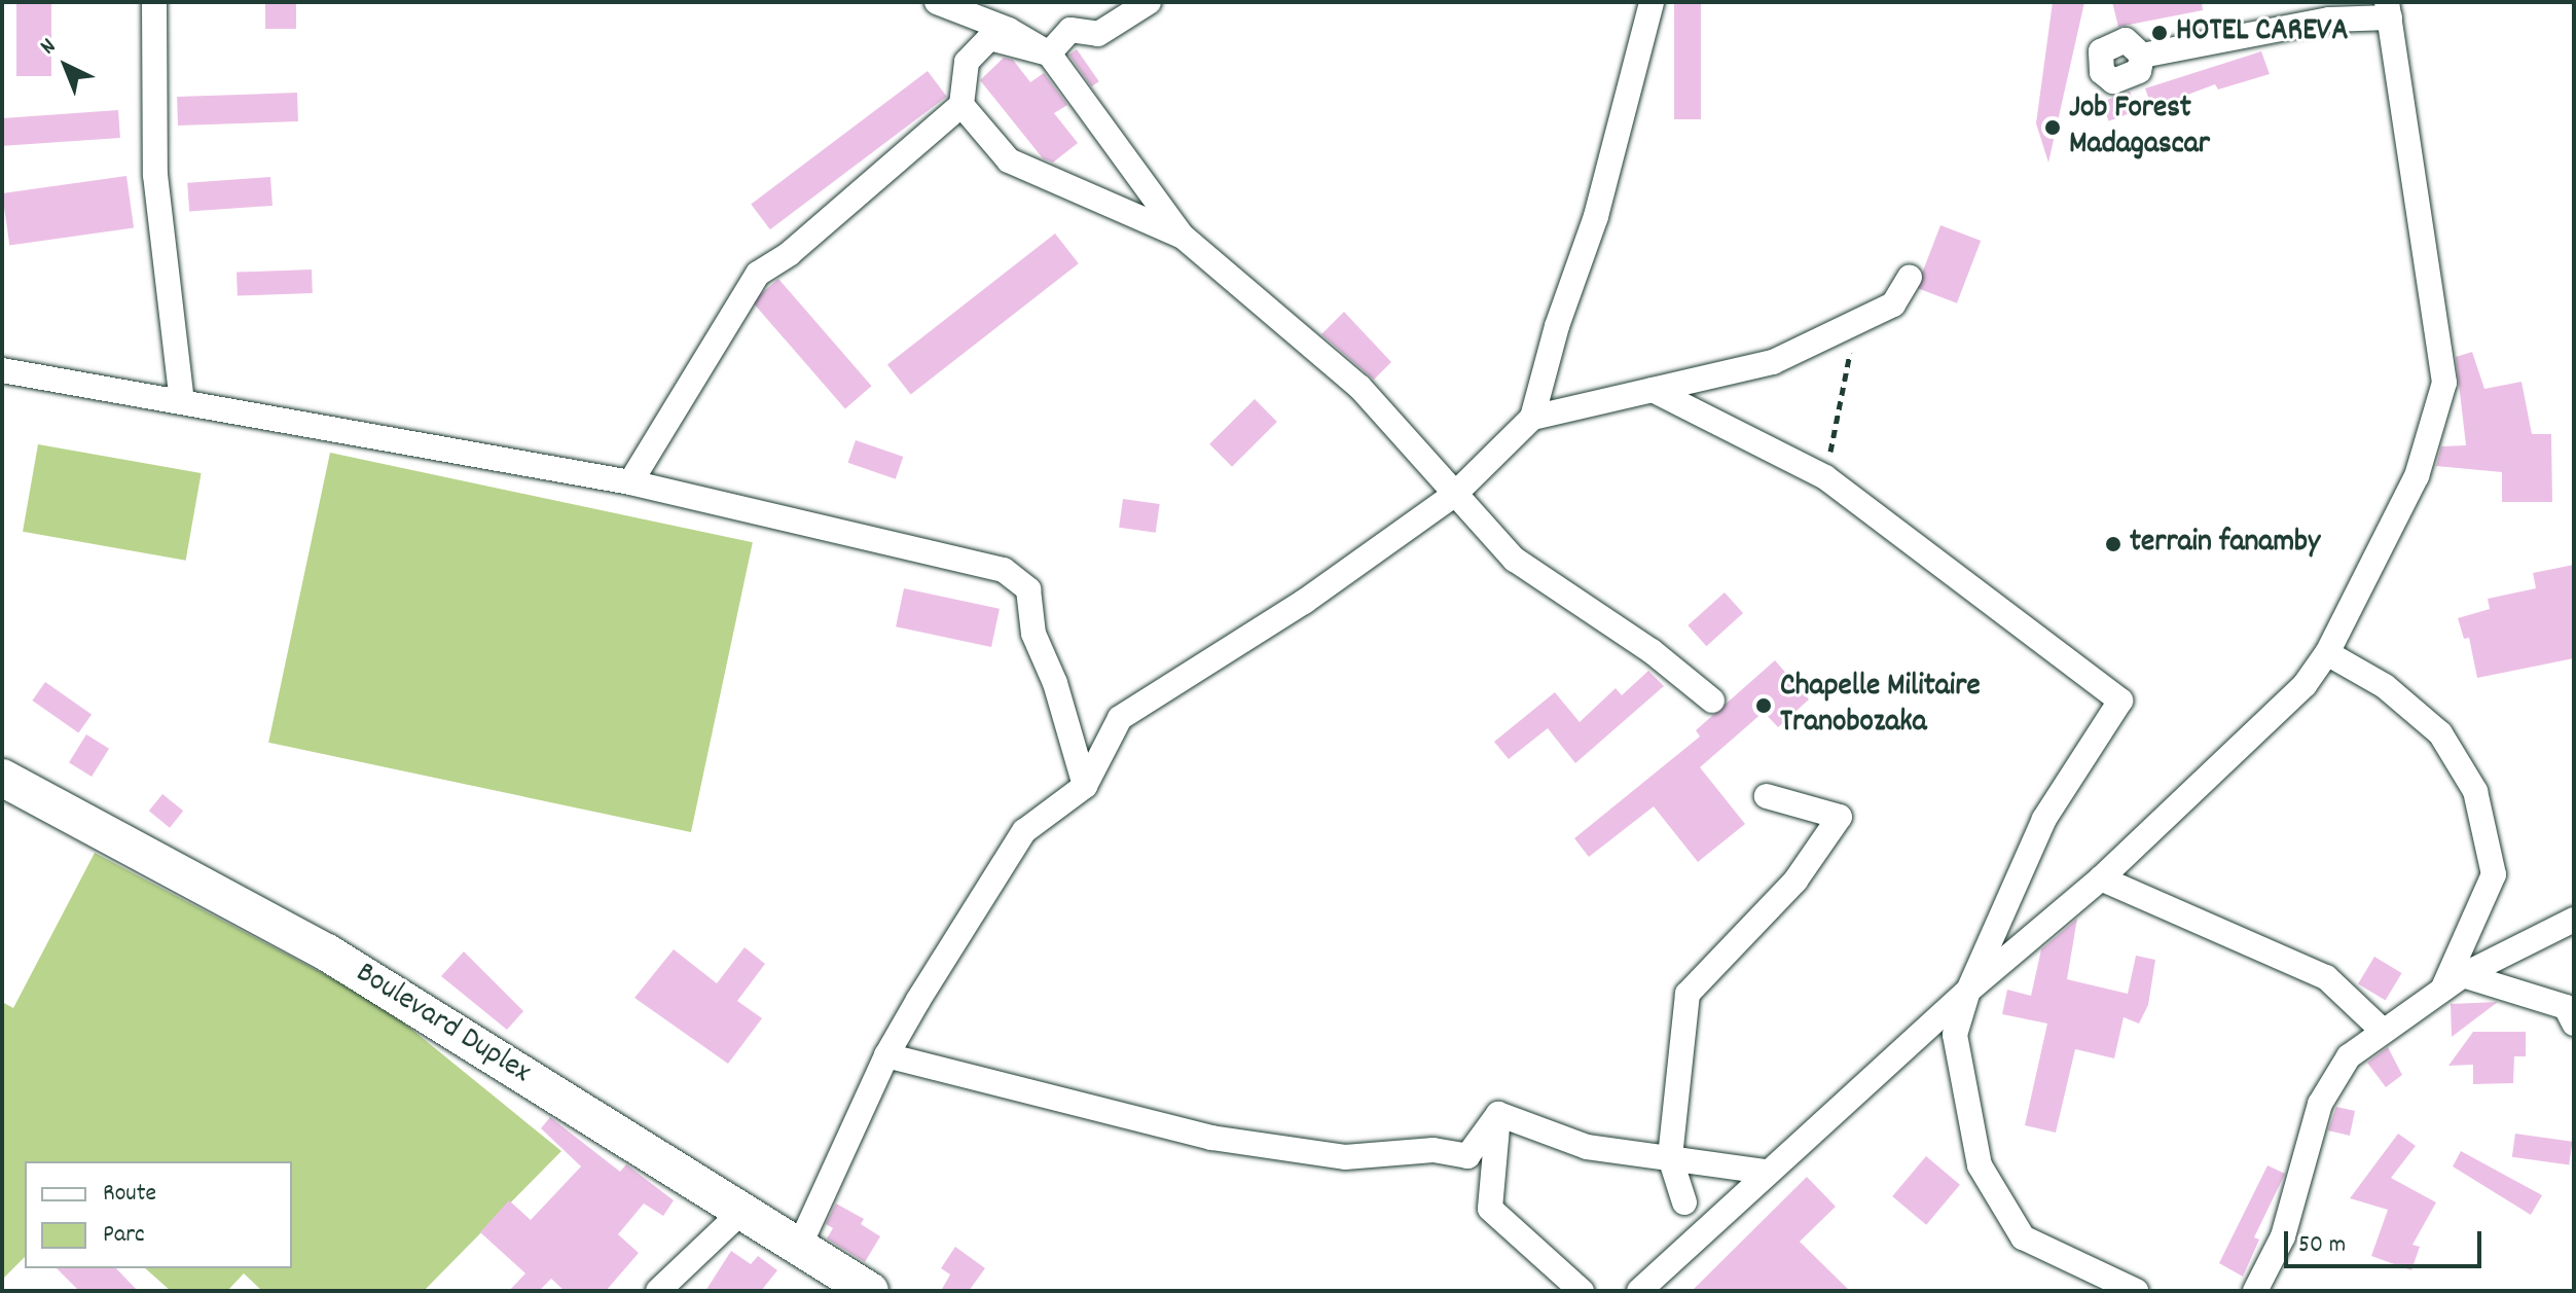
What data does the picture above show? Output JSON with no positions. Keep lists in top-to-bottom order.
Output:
{
  "streets": {
    "main road": ["Boulevard Duplex"]
  },
  "places": [
    "HOTEL CAREVA",
    "Job Forest Madagascar",
    "terrain fanamby",
    "Chapelle Militaire Tranobozaka"
  ],
  "legend": ["Route", "Parc"],
  "scale_bar": "50 m",
  "north": "top left"
}
